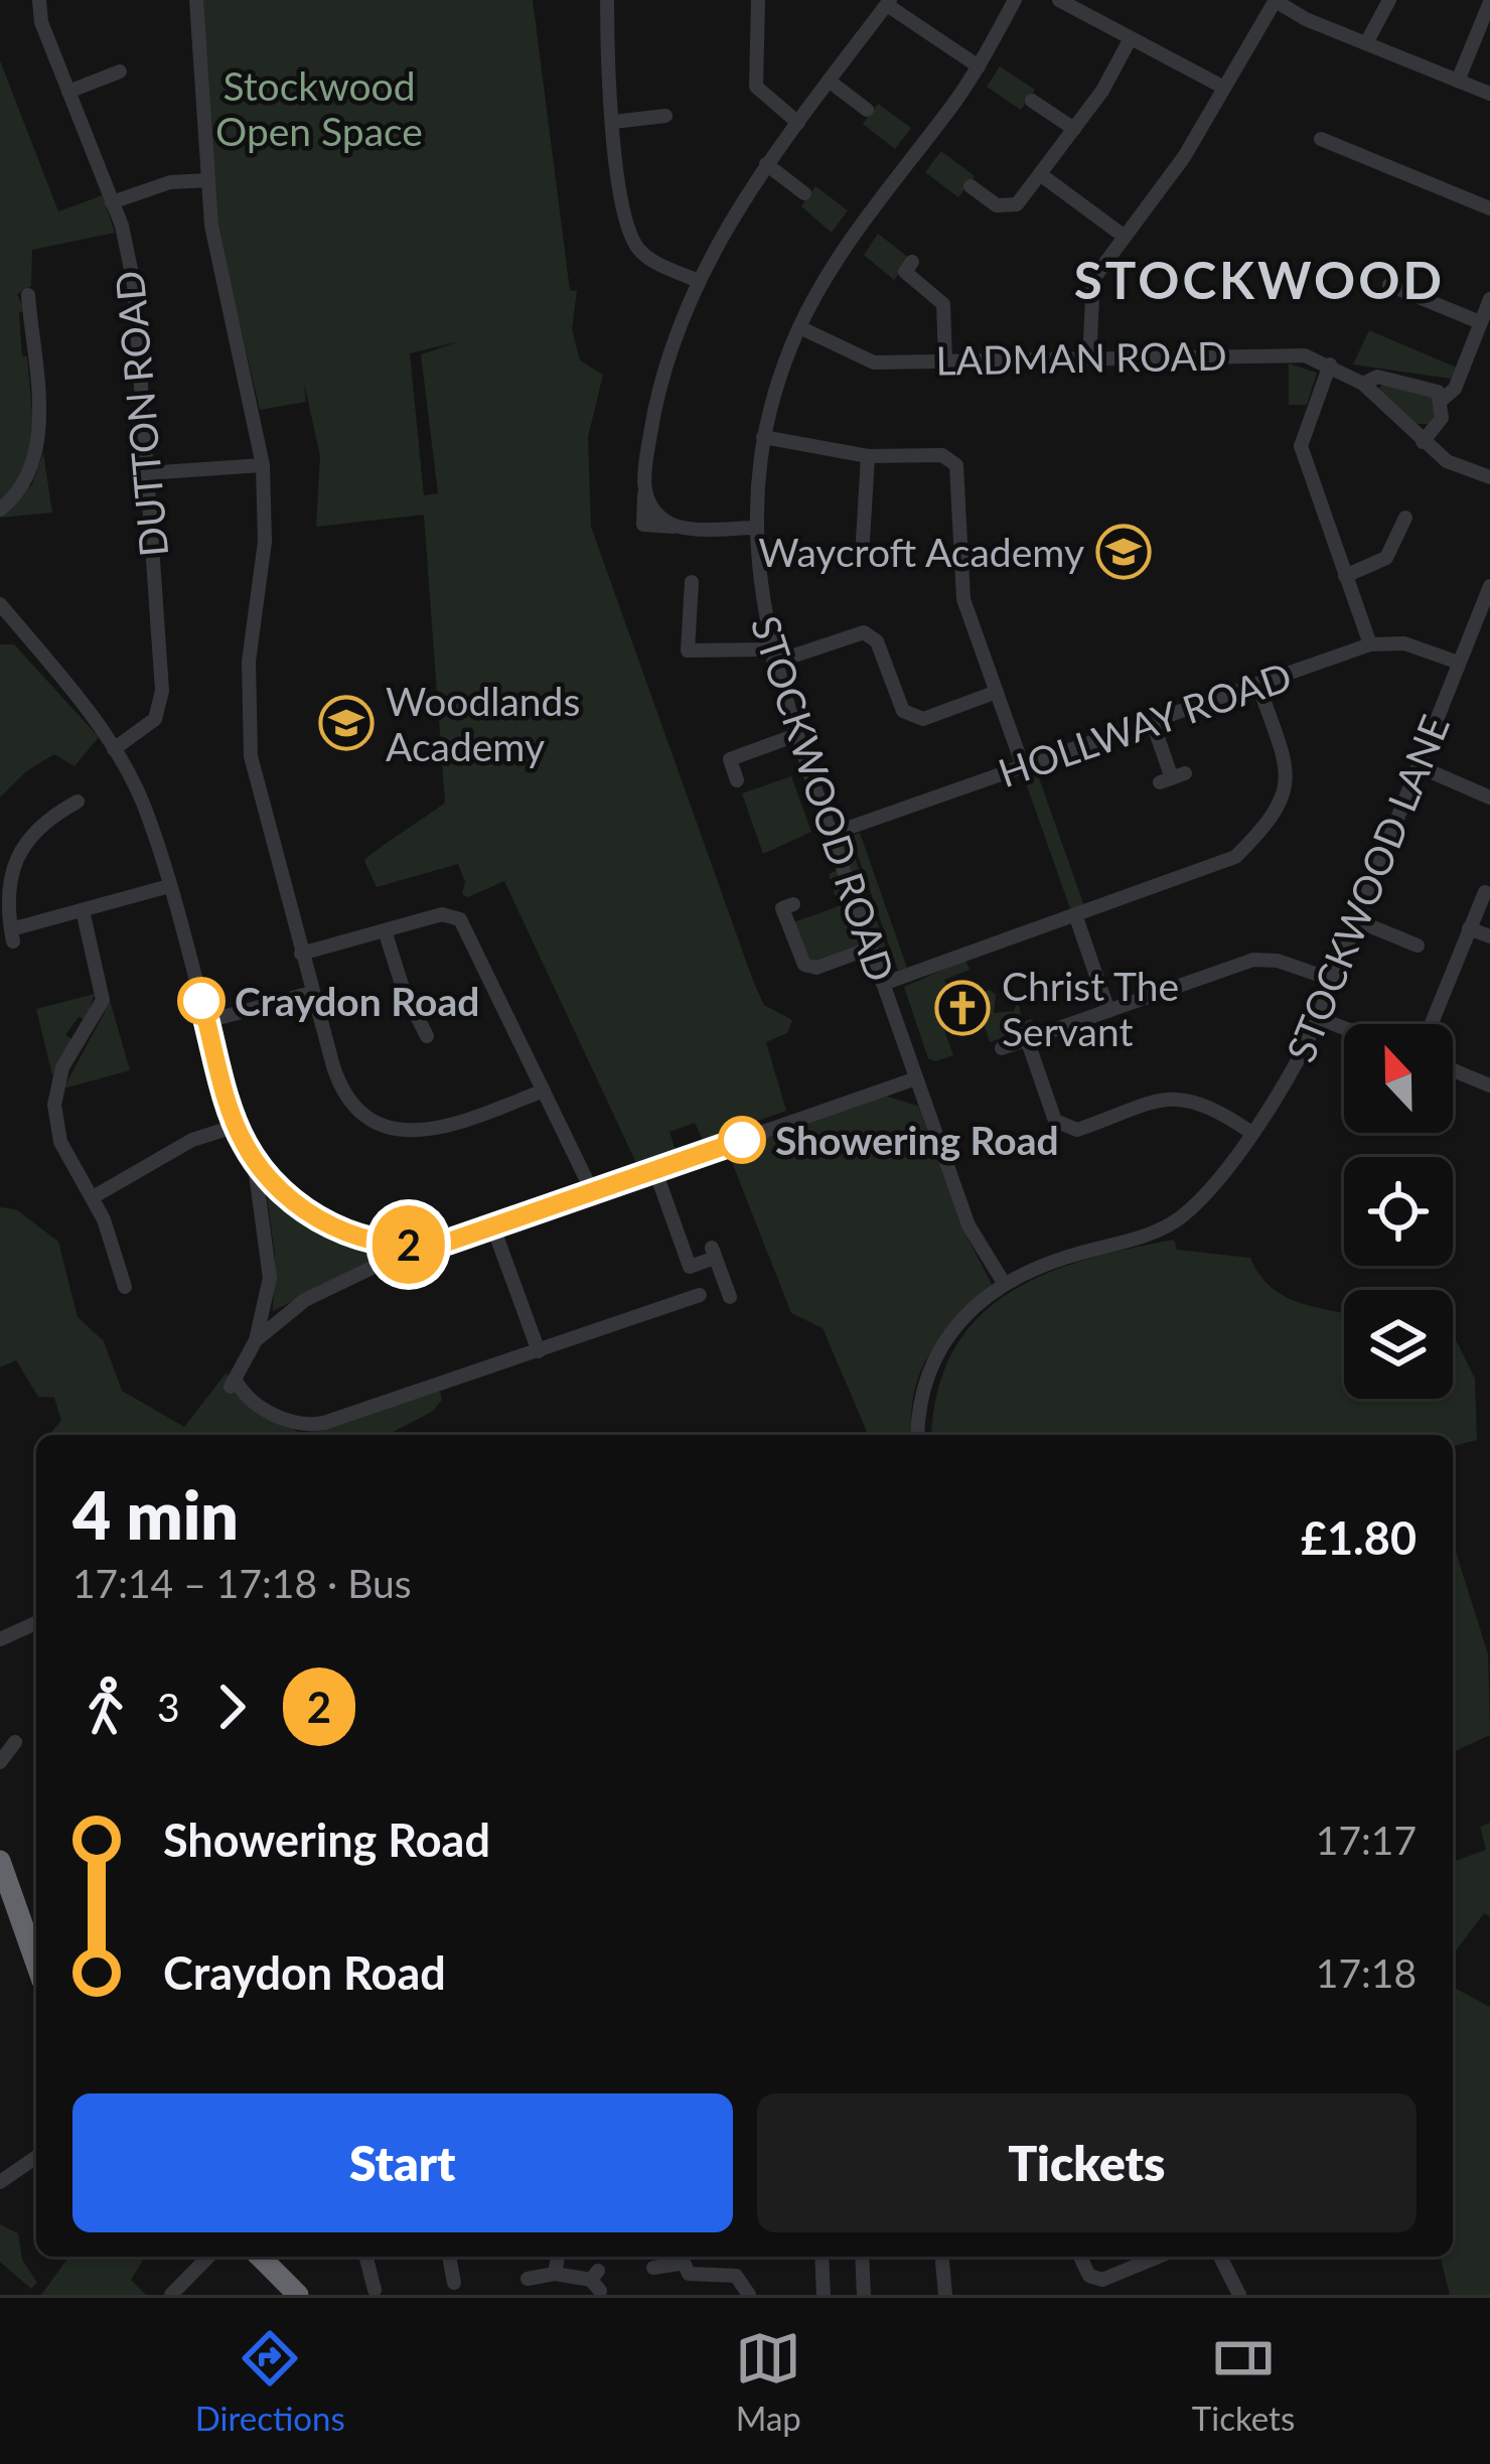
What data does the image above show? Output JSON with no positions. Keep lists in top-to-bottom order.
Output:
{
  "streets": {
    "street": [
      "LADMAN ROAD",
      "DUTTON ROAD",
      "HOLLWAY ROAD",
      "STOCKWOOD ROAD",
      "STOCKWOOD LANE"
    ]
  },
  "crossings": [
    ["LADMAN ROAD", "STOCKWOOD ROAD"],
    ["HOLLWAY ROAD", "STOCKWOOD ROAD"],
    ["HOLLWAY ROAD", "STOCKWOOD LANE"],
    ["STOCKWOOD ROAD", "STOCKWOOD LANE"]
  ],
  "districts": ["STOCKWOOD"],
  "parks": ["Stockwood Open Space"],
  "places": {
    "school or university": ["Waycroft Academy", "Woodlands Academy"],
    "other": ["Craydon Road", "Showering Road"],
    "church": ["Christ The Servant"]
  },
  "lines": ["bus line 2"],
  "north": "top",
  "page": {
    "on_map": "2",
    "heading": ["4 min", "17:14 – 17:18 · Bus", "£1.80"],
    "legs": ["3", "2"],
    "list": [
      {
        "name": "Showering Road",
        "value": "17:17"
      },
      {
        "name": "Craydon Road",
        "value": "17:18"
      }
    ],
    "buttons": ["Start", "Tickets"],
    "tabs": ["Directions", "Map", "Tickets"]
  }
}
